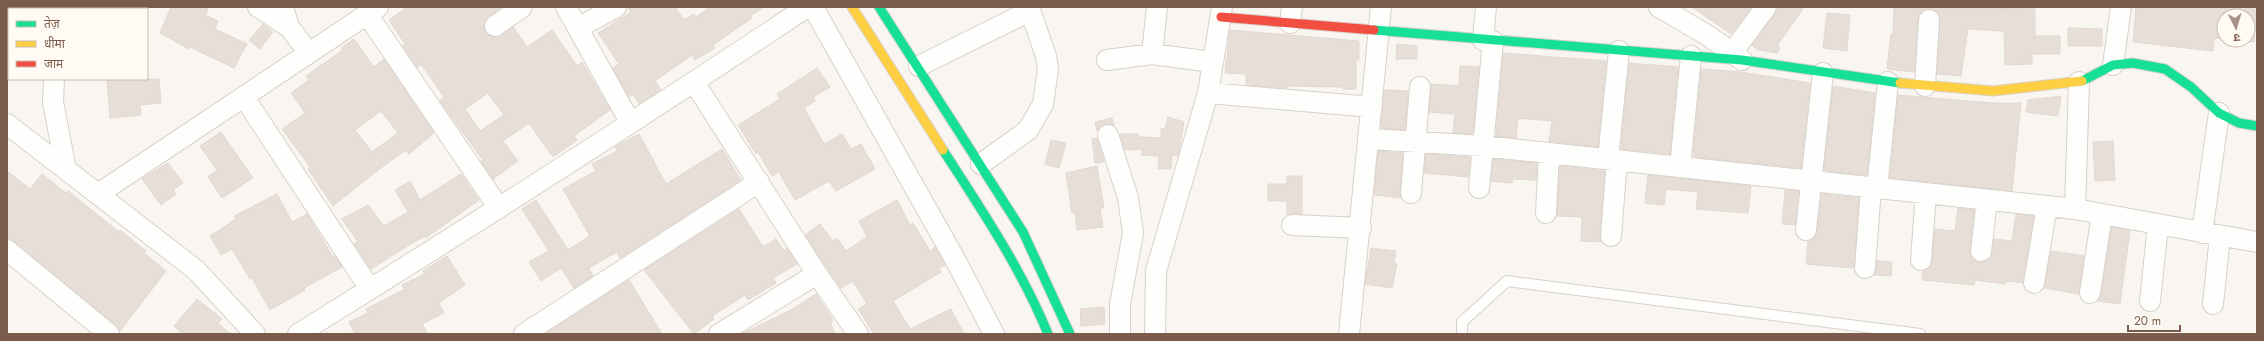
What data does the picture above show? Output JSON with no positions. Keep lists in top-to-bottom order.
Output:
{
  "legend": ["तेज़", "धीमा", "जाम"],
  "scale_bar": "20 m",
  "north": "bottom"
}
